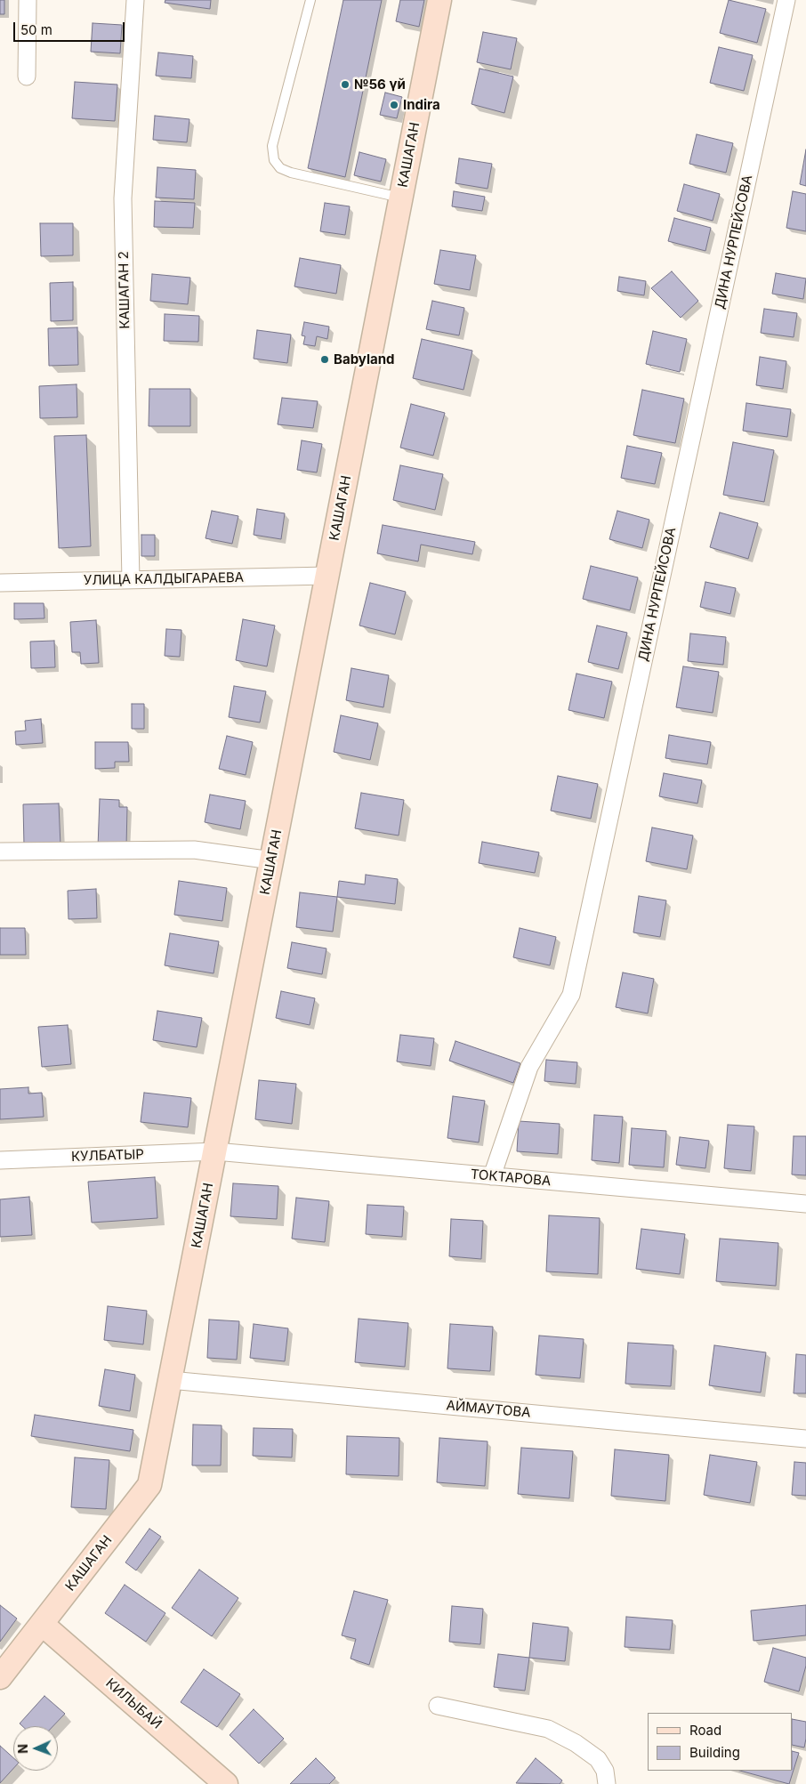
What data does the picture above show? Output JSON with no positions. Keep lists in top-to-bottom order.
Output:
{
  "streets": {
    "street": [
      "КАШАГАН",
      "ДИНА НУРПЕЙСОВА",
      "КАШАГАН 2",
      "УЛИЦА КАЛДЫГАРАЕВА",
      "КУЛБАТЫР",
      "ТОКТАРОВА",
      "АЙМАУТОВА",
      "КИЛЫБАЙ"
    ]
  },
  "crossings": [
    ["КАШАГАН", "УЛИЦА КАЛДЫГАРАЕВА"],
    ["КАШАГАН", "КУЛБАТЫР"],
    ["КАШАГАН", "ТОКТАРОВА"],
    ["КАШАГАН", "АЙМАУТОВА"],
    ["КАШАГАН", "КИЛЫБАЙ"],
    ["ДИНА НУРПЕЙСОВА", "ТОКТАРОВА"],
    ["КАШАГАН 2", "УЛИЦА КАЛДЫГАРАЕВА"],
    ["КУЛБАТЫР", "ТОКТАРОВА"]
  ],
  "places": ["№56 үй", "Indira", "Babyland"],
  "legend": ["Road", "Building"],
  "scale_bar": "50 m",
  "north": "left"
}
